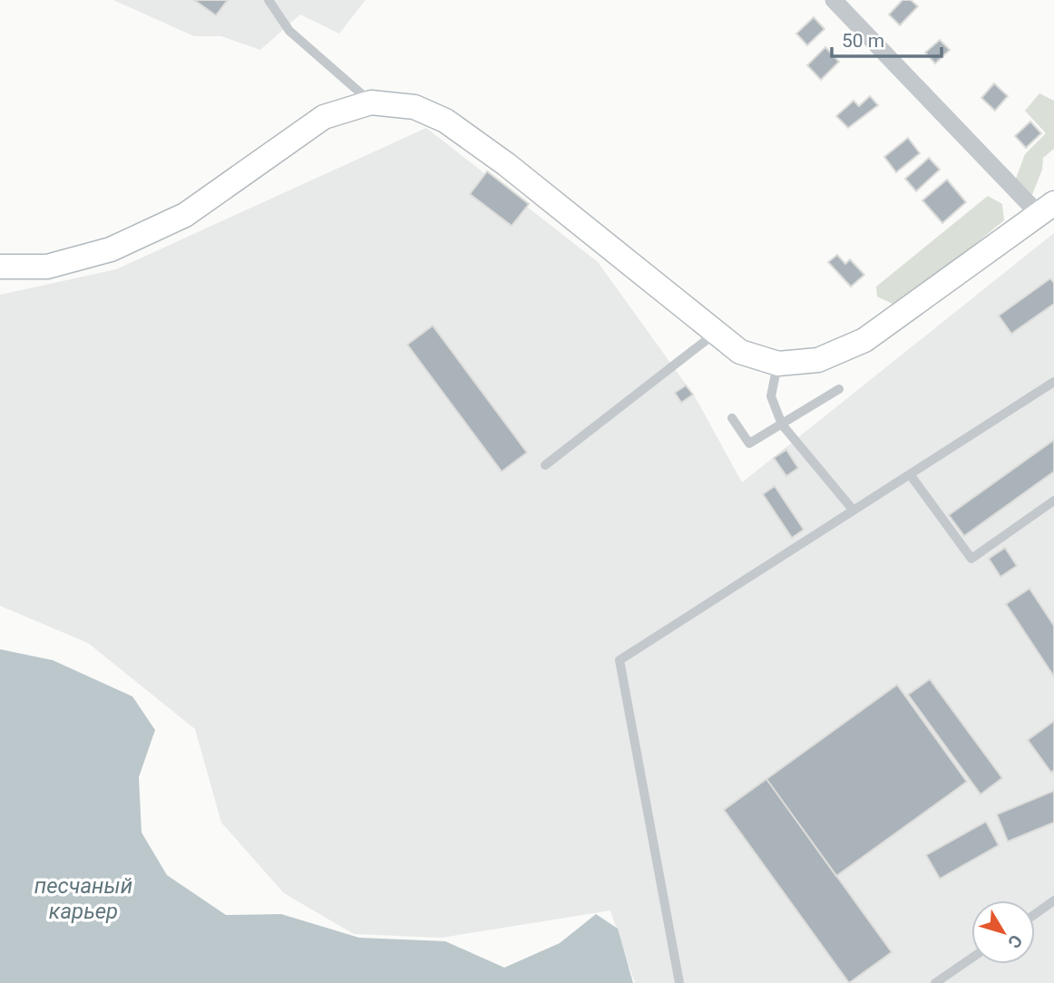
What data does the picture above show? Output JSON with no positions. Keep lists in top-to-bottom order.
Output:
{
  "water": ["песчаный карьер"],
  "scale_bar": "50 m",
  "north": "bottom right"
}
